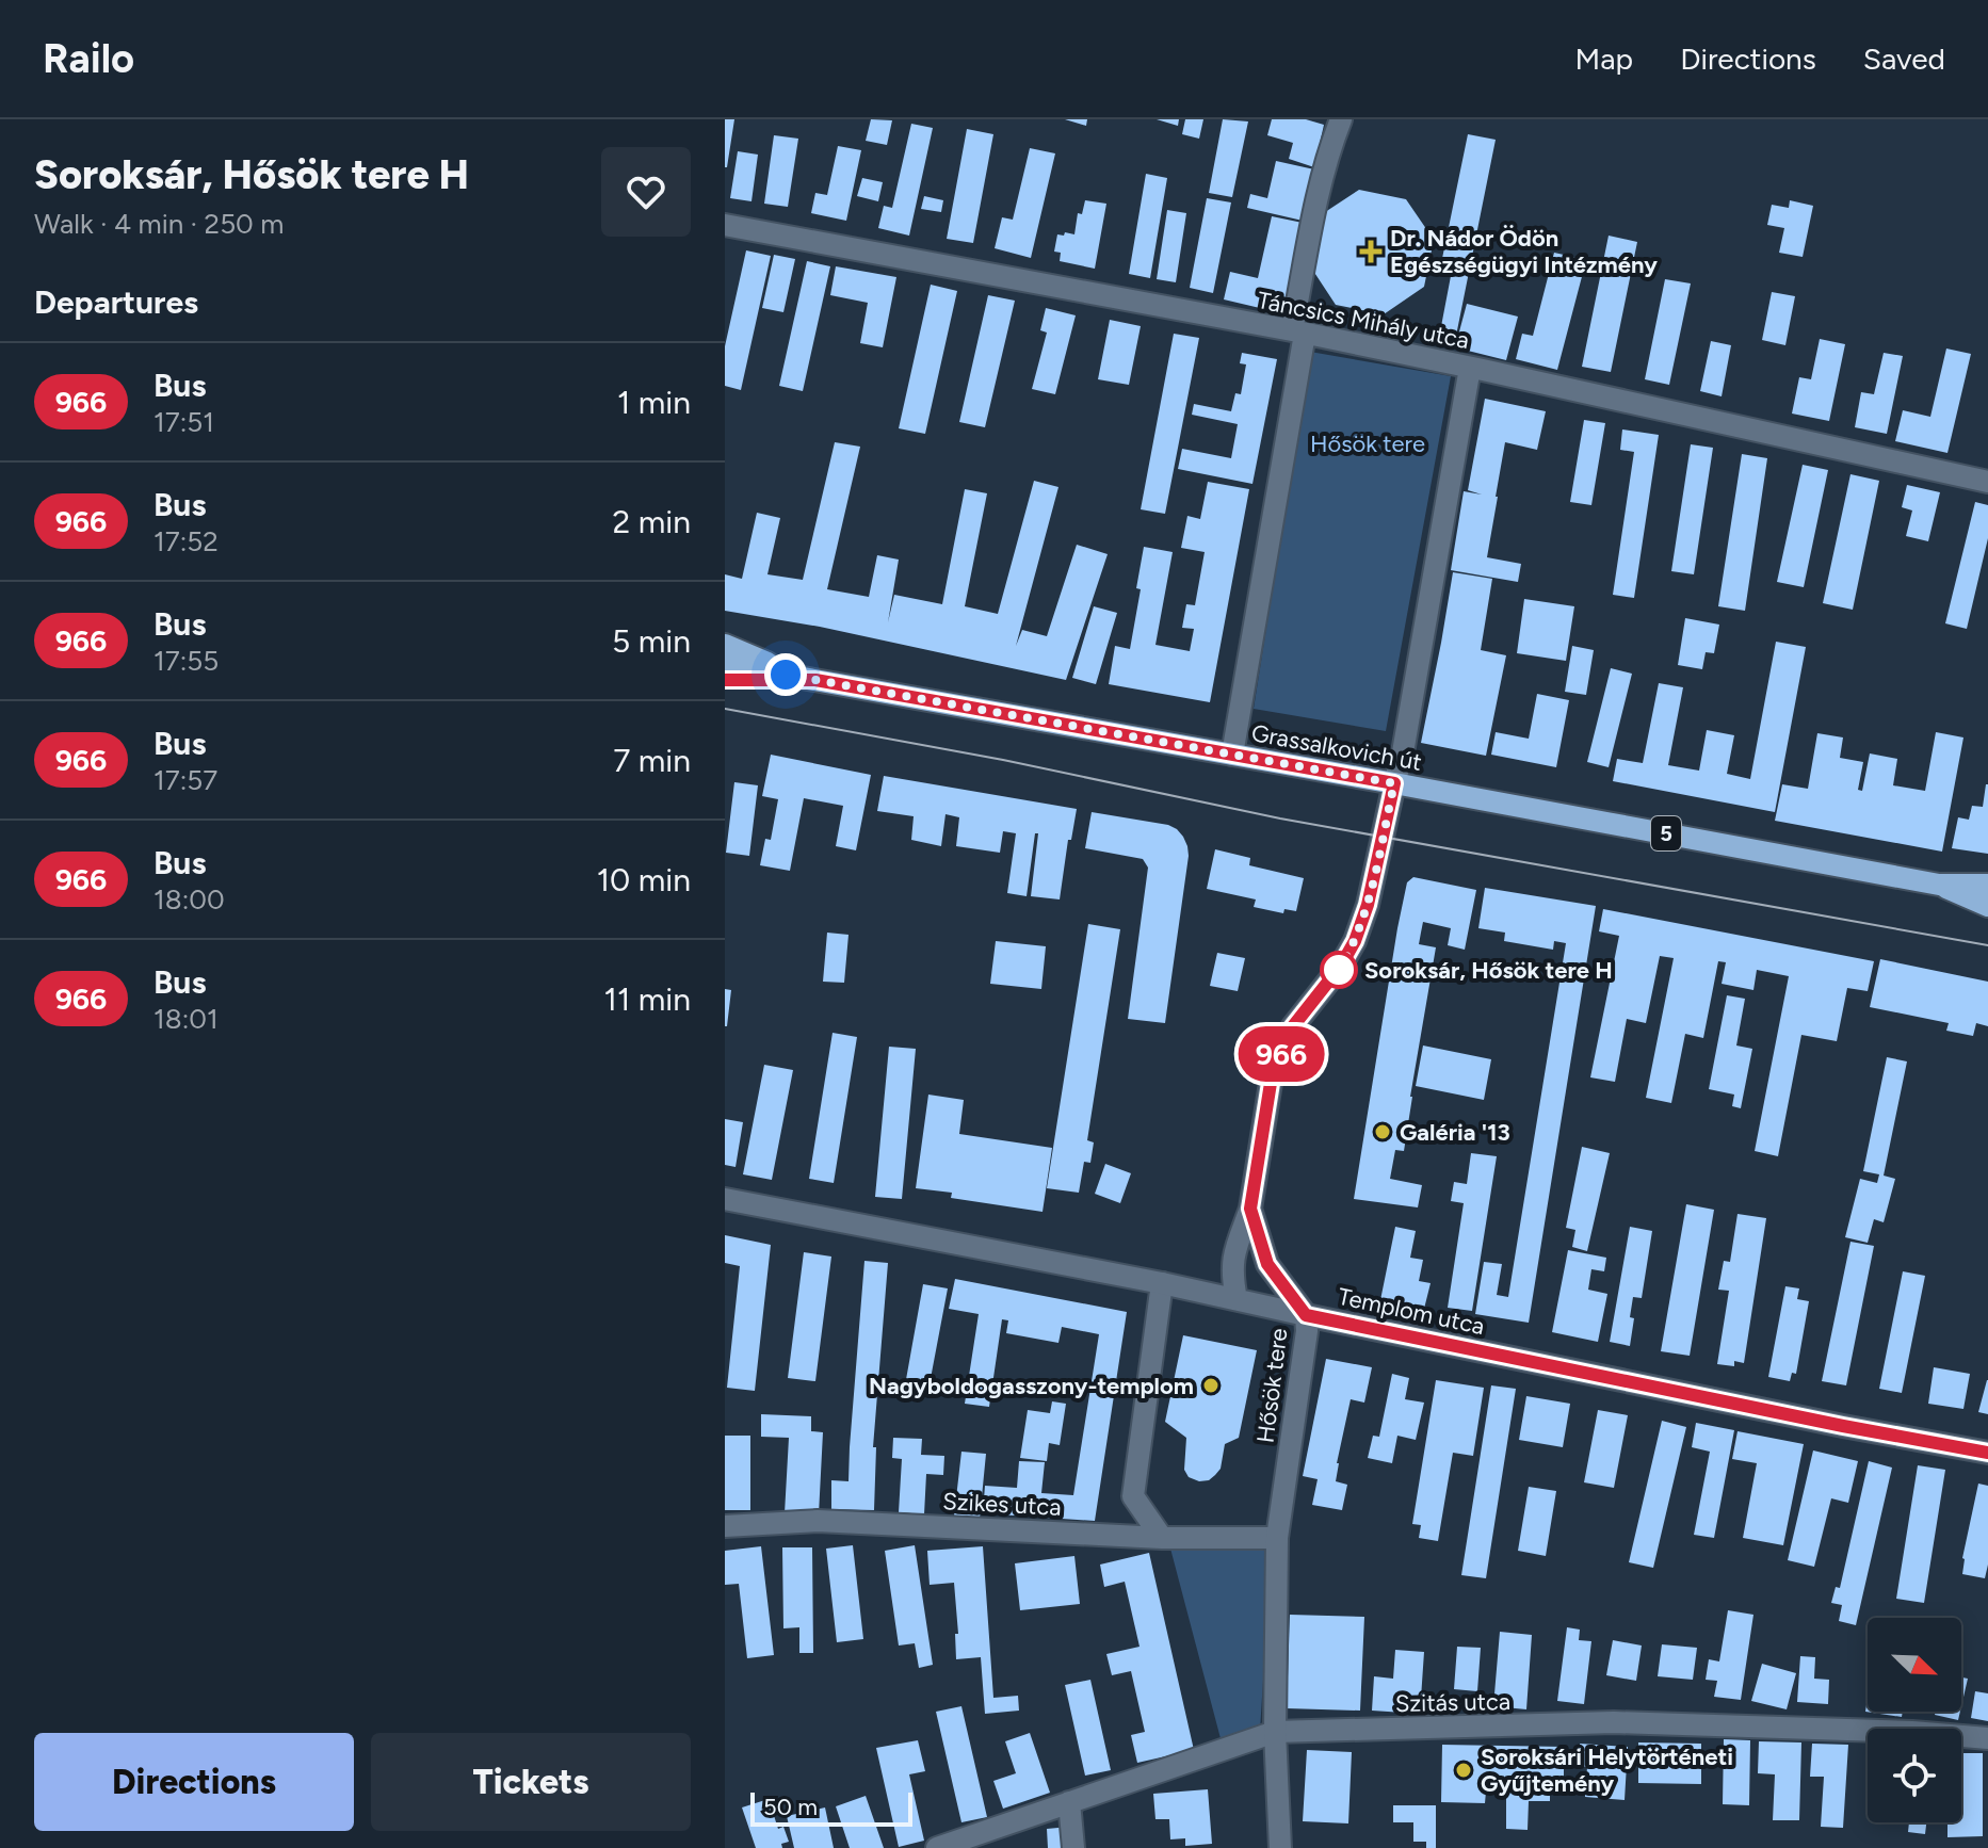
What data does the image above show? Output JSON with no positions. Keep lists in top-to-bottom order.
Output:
{
  "streets": {
    "main road": ["Grassalkovich út", "5"],
    "street": [
      "Táncsics Mihály utca",
      "Templom utca",
      "Hősök tere",
      "Szikes utca",
      "Szitás utca"
    ]
  },
  "crossings": [
    ["Táncsics Mihály utca", "Hősök tere"],
    ["Grassalkovich út", "Hősök tere"],
    ["Templom utca", "Hősök tere"],
    ["Hősök tere", "Szikes utca"],
    ["Hősök tere", "Szitás utca"]
  ],
  "parks": ["Hősök tere"],
  "places": {
    "health": ["Dr. Nádor Ödön Egészségügyi Intézmény"],
    "other": [
      "Soroksár, Hősök tere H",
      "Galéria '13",
      "Nagyboldogasszony-templom",
      "Soroksári Helytörténeti Gyűjtemény"
    ]
  },
  "lines": ["bus line 966"],
  "scale_bar": "50 m",
  "north": "bottom right",
  "page": {
    "header": "Railo",
    "nav": ["Map", "Directions", "Saved"],
    "heading": [
      ["Soroksár, Hősök tere H", "Walk · 4 min · 250 m"],
      "Departures"
    ],
    "on_map": "966",
    "list": [
      {
        "mark": "966",
        "name": "Bus",
        "note": "17:51",
        "value": "1 min"
      },
      {
        "mark": "966",
        "name": "Bus",
        "note": "17:52",
        "value": "2 min"
      },
      {
        "mark": "966",
        "name": "Bus",
        "note": "17:55",
        "value": "5 min"
      },
      {
        "mark": "966",
        "name": "Bus",
        "note": "17:57",
        "value": "7 min"
      },
      {
        "mark": "966",
        "name": "Bus",
        "note": "18:00",
        "value": "10 min"
      },
      {
        "mark": "966",
        "name": "Bus",
        "note": "18:01",
        "value": "11 min"
      }
    ],
    "buttons": ["Directions", "Tickets"],
    "scale": "50 m"
  }
}
